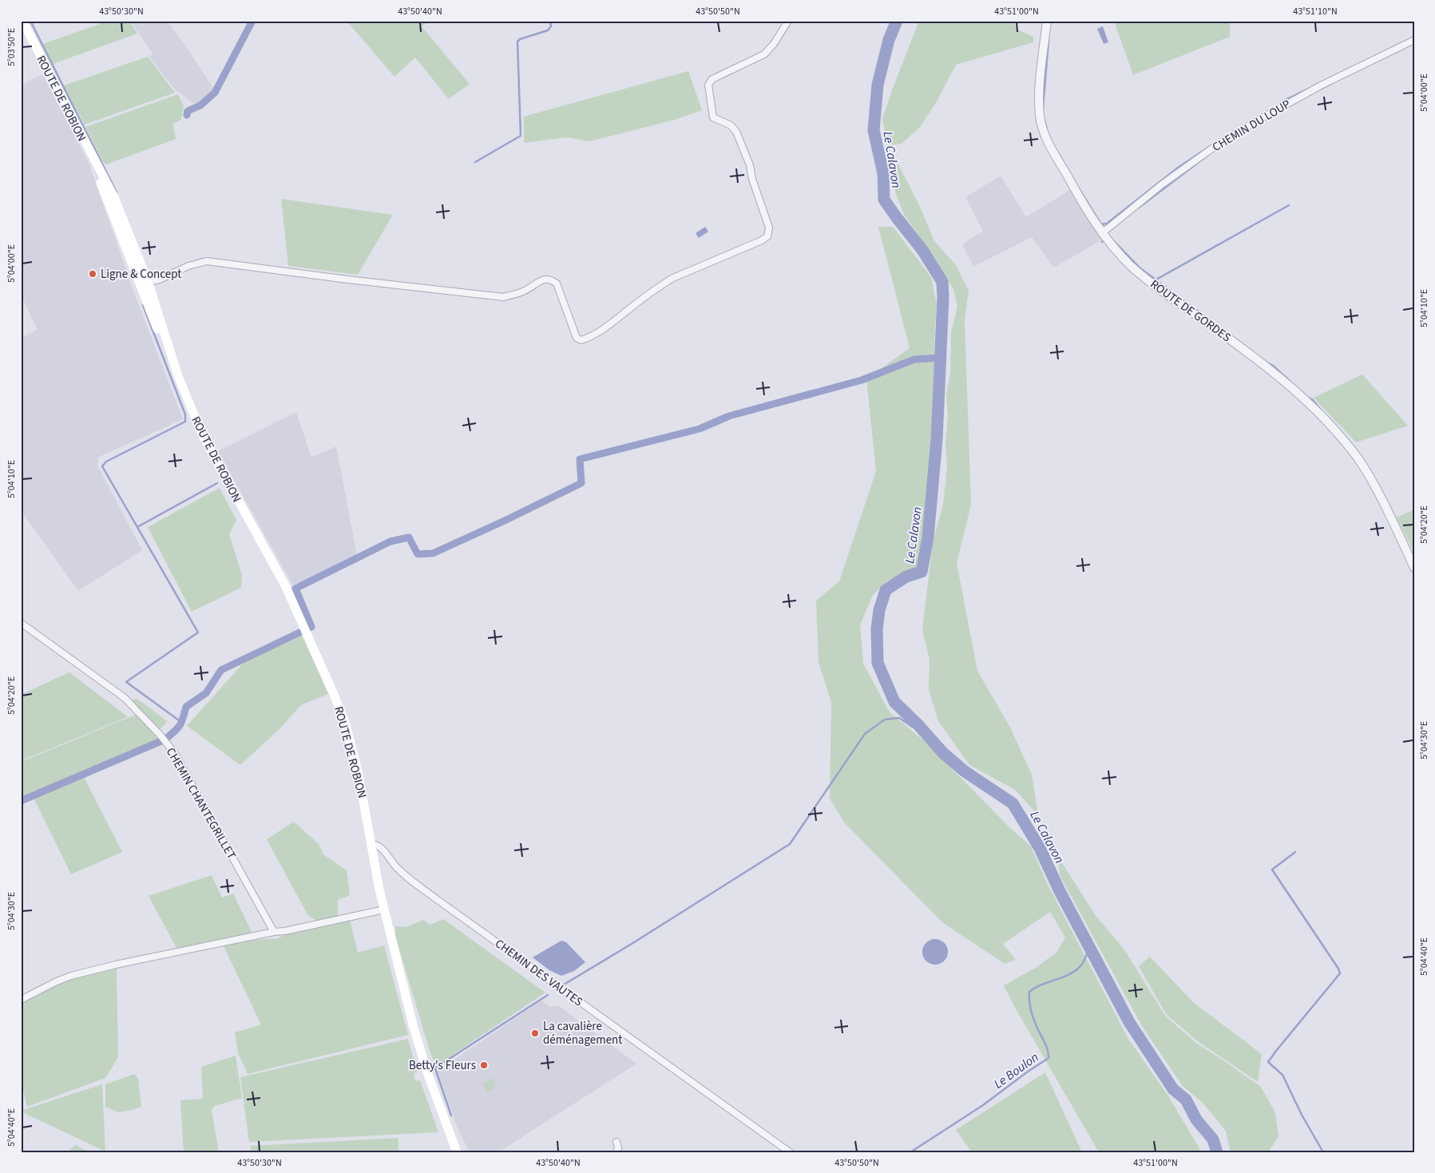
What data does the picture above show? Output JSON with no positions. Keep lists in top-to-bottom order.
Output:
{
  "streets": {
    "main road": ["ROUTE DE ROBION"],
    "street": [
      "CHEMIN DU LOUP",
      "ROUTE DE GORDES",
      "CHEMIN CHANTEGRILLET",
      "CHEMIN DES VAUTES"
    ]
  },
  "crossings": [
    ["ROUTE DE ROBION", "CHEMIN DES VAUTES"],
    ["CHEMIN DU LOUP", "ROUTE DE GORDES"]
  ],
  "water": ["Le Calavon", "Le Boulon"],
  "places": ["Ligne & Concept", "La cavalière déménagement", "Betty's Fleurs"],
  "coordinates": [
    "43°50'30\"N",
    "43°50'40\"N",
    "43°50'50\"N",
    "43°51'00\"N",
    "43°51'10\"N",
    "5°03'50\"E",
    "5°04'00\"E",
    "5°04'10\"E",
    "5°04'20\"E",
    "5°04'30\"E",
    "5°04'40\"E"
  ]
}
